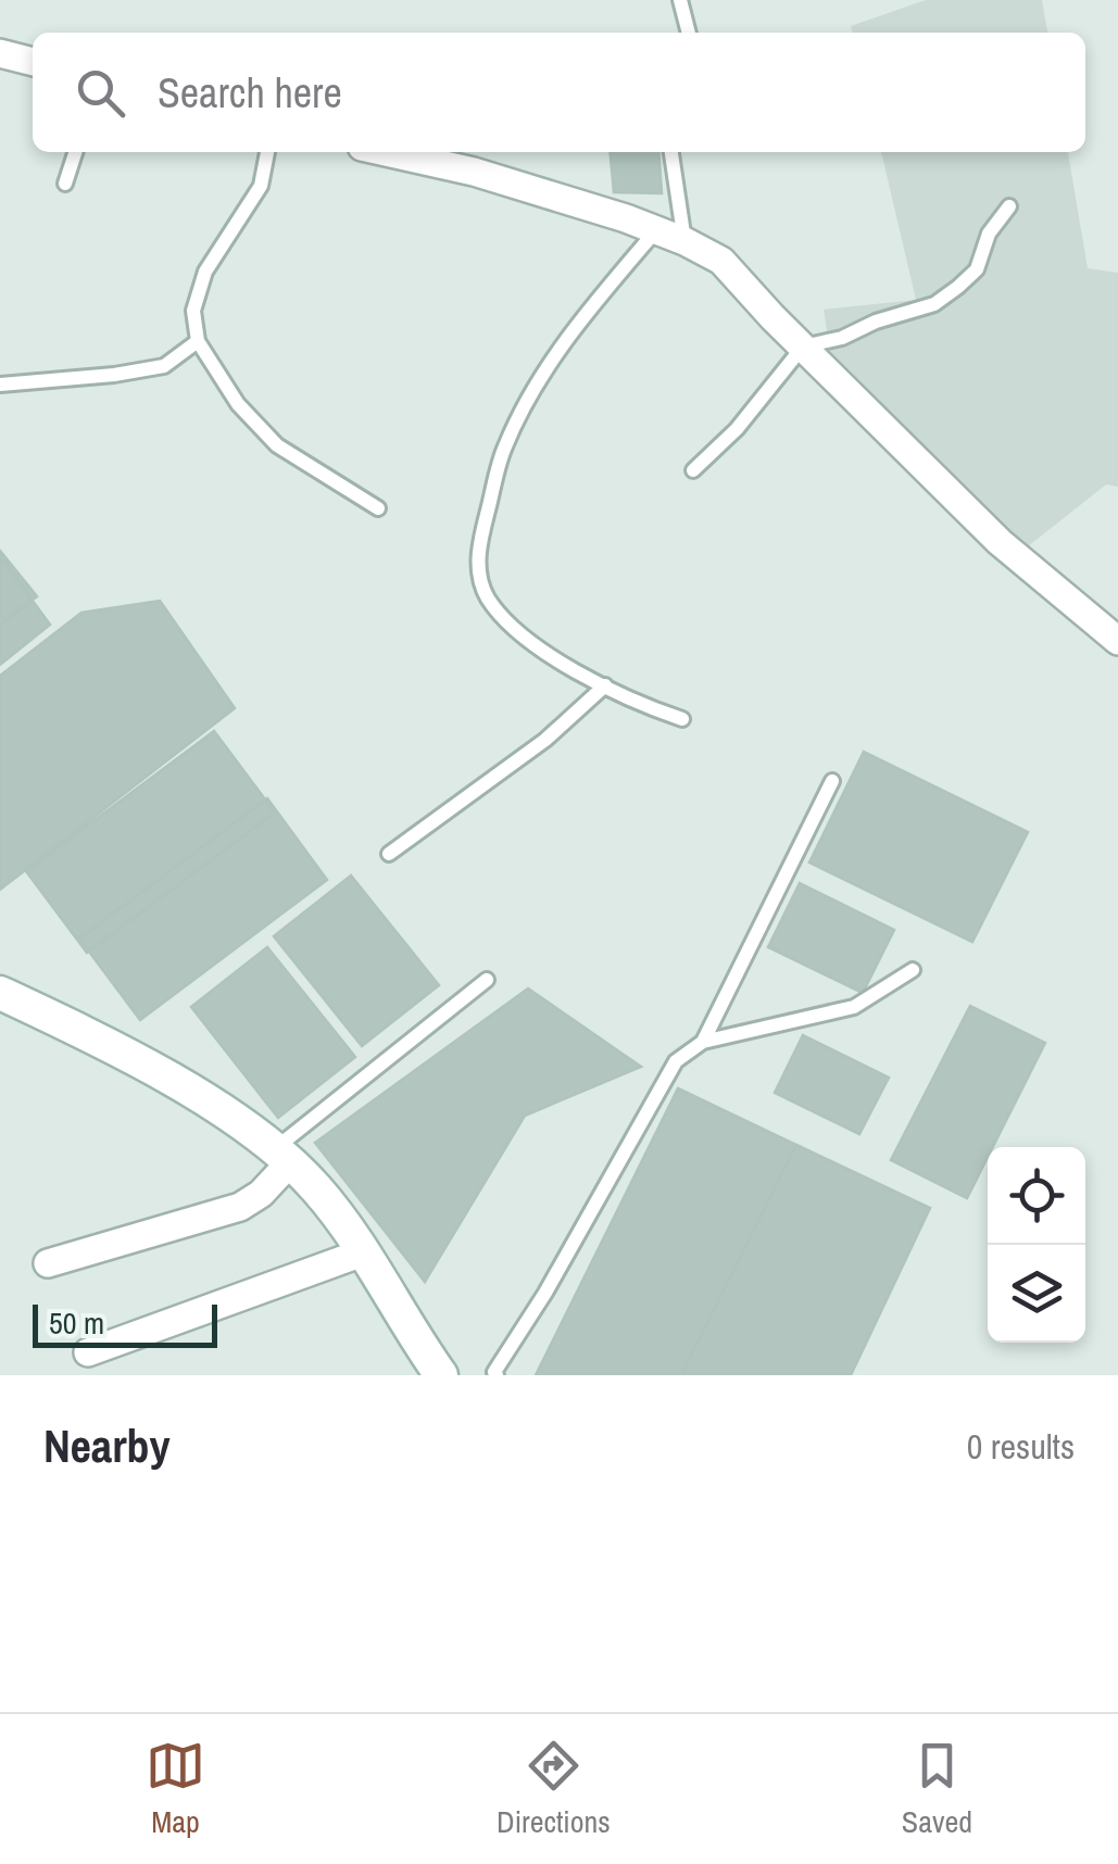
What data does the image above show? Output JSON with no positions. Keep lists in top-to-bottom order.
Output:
{
  "scale_bar": "50 m",
  "page": {
    "search": "Search here",
    "scale": "50 m",
    "heading": ["Nearby", "0 results"],
    "nav": ["Map", "Directions", "Saved"]
  }
}
